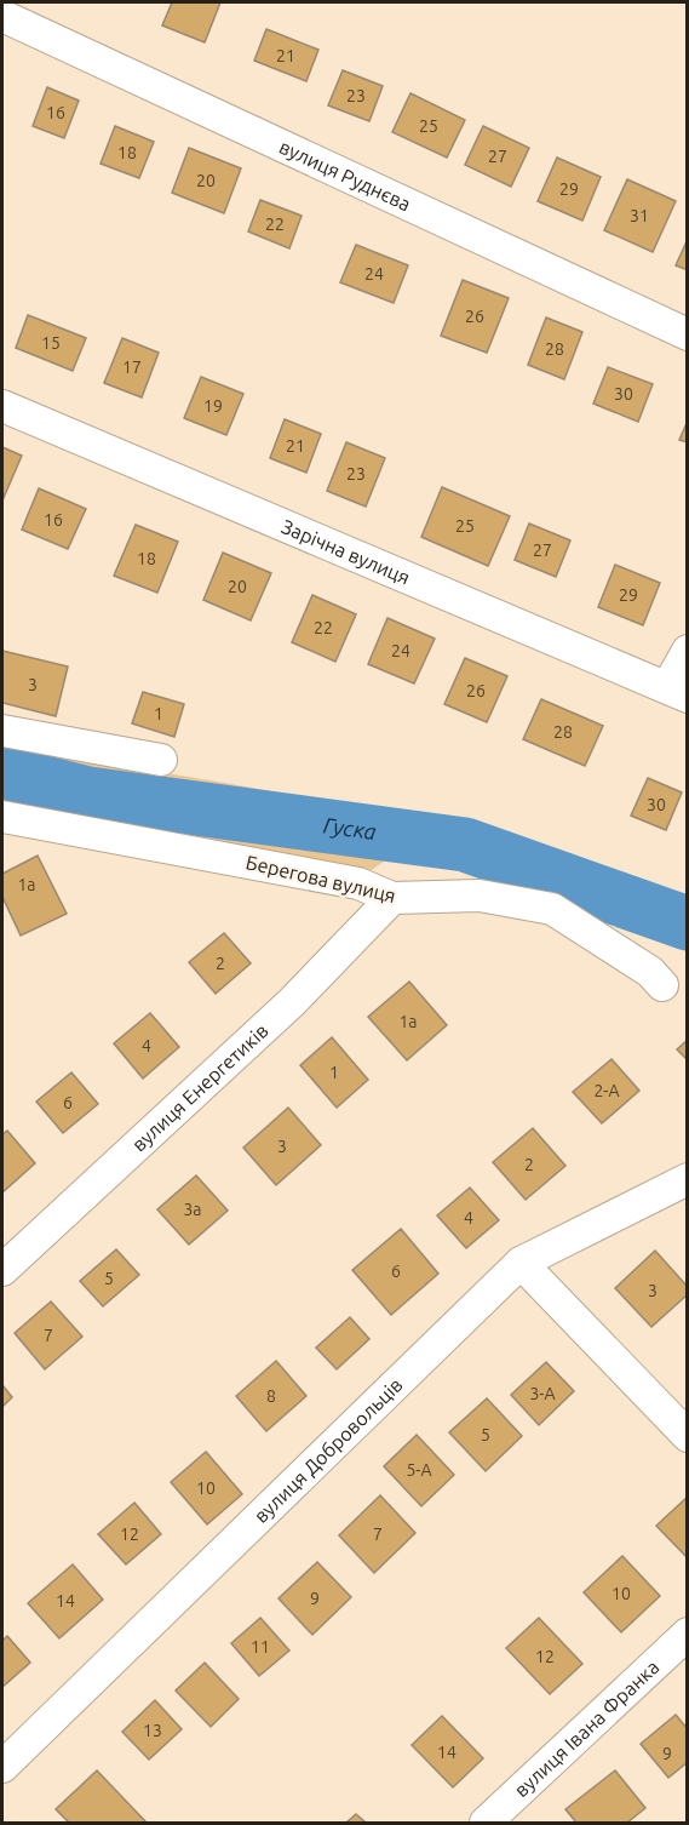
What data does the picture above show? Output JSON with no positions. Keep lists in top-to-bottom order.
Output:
{
  "streets": {
    "street": [
      "вулиця Руднєва",
      "Зарічна вулиця",
      "Берегова вулиця",
      "вулиця Енергетиків",
      "вулиця Добровольців",
      "вулиця Івана Франка"
    ]
  },
  "crossings": [
    ["Берегова вулиця", "вулиця Енергетиків"]
  ],
  "water": ["Гуска"],
  "house_numbers": [
    "21",
    "23",
    "16",
    "25",
    "18",
    "27",
    "20",
    "29",
    "31",
    "22",
    "24",
    "26",
    "15",
    "28",
    "17",
    "30",
    "19",
    "21",
    "23",
    "16",
    "25",
    "27",
    "18",
    "20",
    "29",
    "22",
    "24",
    "3",
    "26",
    "1",
    "28",
    "30",
    "1а",
    "2",
    "1а",
    "4",
    "1",
    "2-А",
    "6",
    "3",
    "2",
    "3а",
    "4",
    "6",
    "5",
    "3",
    "7",
    "3-А",
    "8",
    "5",
    "5-А",
    "10",
    "12",
    "7",
    "10",
    "9",
    "14",
    "11",
    "12",
    "13",
    "14",
    "9"
  ]
}
